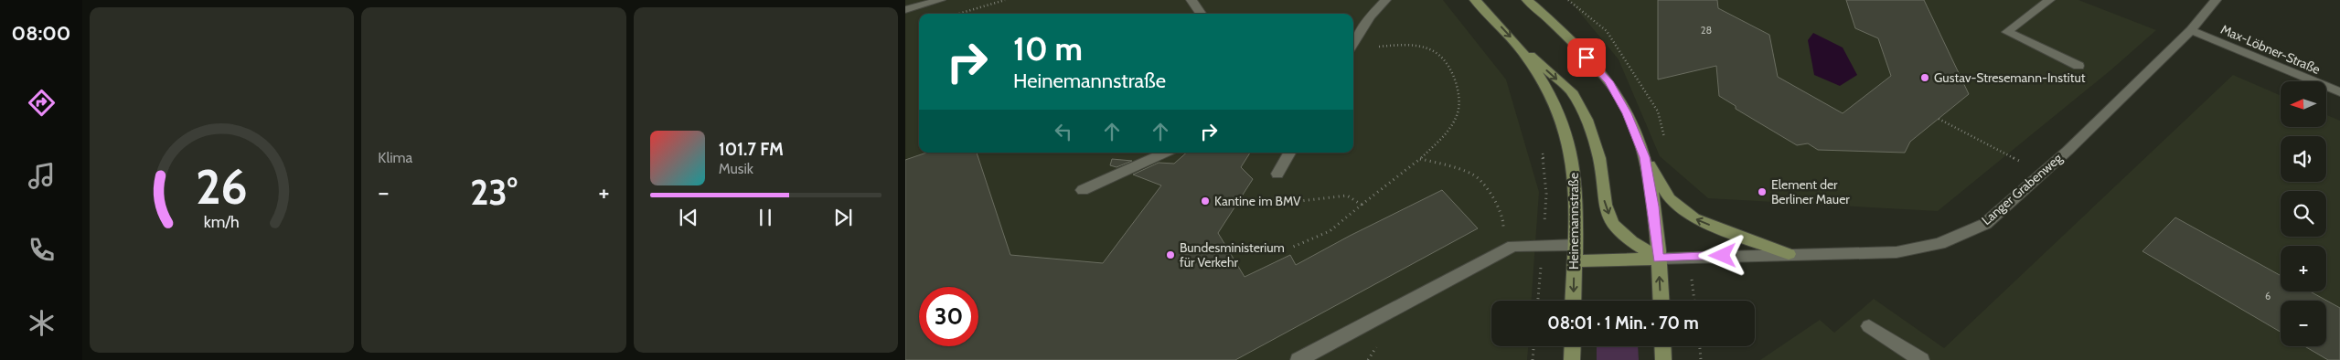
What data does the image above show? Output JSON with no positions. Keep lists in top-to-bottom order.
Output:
{
  "streets": {
    "main road": ["Heinemannstraße"],
    "street": ["Max-Löbner-Straße", "Langer Grabenweg"]
  },
  "crossings": [
    ["Max-Löbner-Straße", "Langer Grabenweg"]
  ],
  "places": [
    "Gustav-Stresemann-Institut",
    "Element der Berliner Mauer",
    "Kantine im BMV",
    "Bundesministerium für Verkehr"
  ],
  "house_numbers": ["28", "6"],
  "north": "left",
  "page": {
    "tabs": "08:00",
    "tile": "Klima",
    "turn": ["10 m", "Heinemannstraße"],
    "map_buttons": ["+", "−"],
    "song": ["101.7 FM", "Musik"],
    "heat": ["−", "23°", "+"],
    "limit": "30",
    "trip": "08:01 · 1 Min. · 70 m",
    "gauge": ["26", "km/h"]
  }
}
